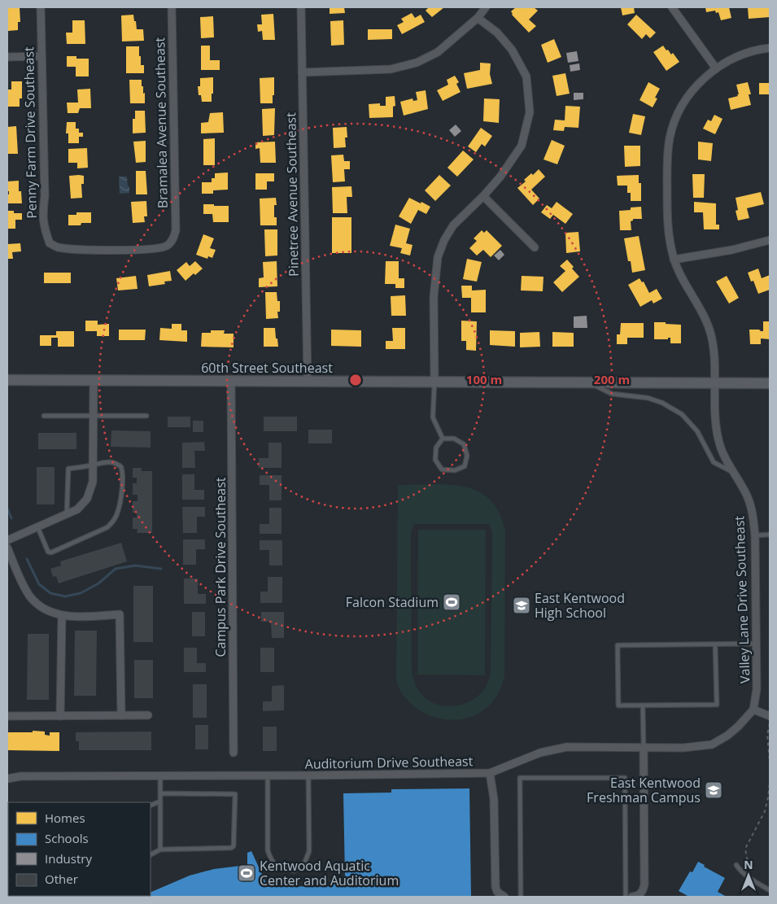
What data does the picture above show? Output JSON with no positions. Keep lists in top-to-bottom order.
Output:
{
  "streets": {
    "main road": ["60th Street Southeast"],
    "street": [
      "Bramalea Avenue Southeast",
      "Penny Farm Drive Southeast",
      "Pinetree Avenue Southeast",
      "Campus Park Drive Southeast",
      "Valley Lane Drive Southeast",
      "Auditorium Drive Southeast"
    ]
  },
  "crossings": [
    ["Bramalea Avenue Southeast", "Penny Farm Drive Southeast"],
    ["Pinetree Avenue Southeast", "60th Street Southeast"],
    ["60th Street Southeast", "Campus Park Drive Southeast"],
    ["60th Street Southeast", "Valley Lane Drive Southeast"],
    ["Valley Lane Drive Southeast", "Auditorium Drive Southeast"]
  ],
  "places": {
    "sports": ["Falcon Stadium", "Kentwood Aquatic Center and Auditorium"],
    "school or university": ["East Kentwood High School", "East Kentwood Freshman Campus"]
  },
  "legend": [
    "Homes",
    "Schools",
    "Industry",
    "Other"
  ],
  "north": "top",
  "rings": ["100 m", "200 m"]
}
